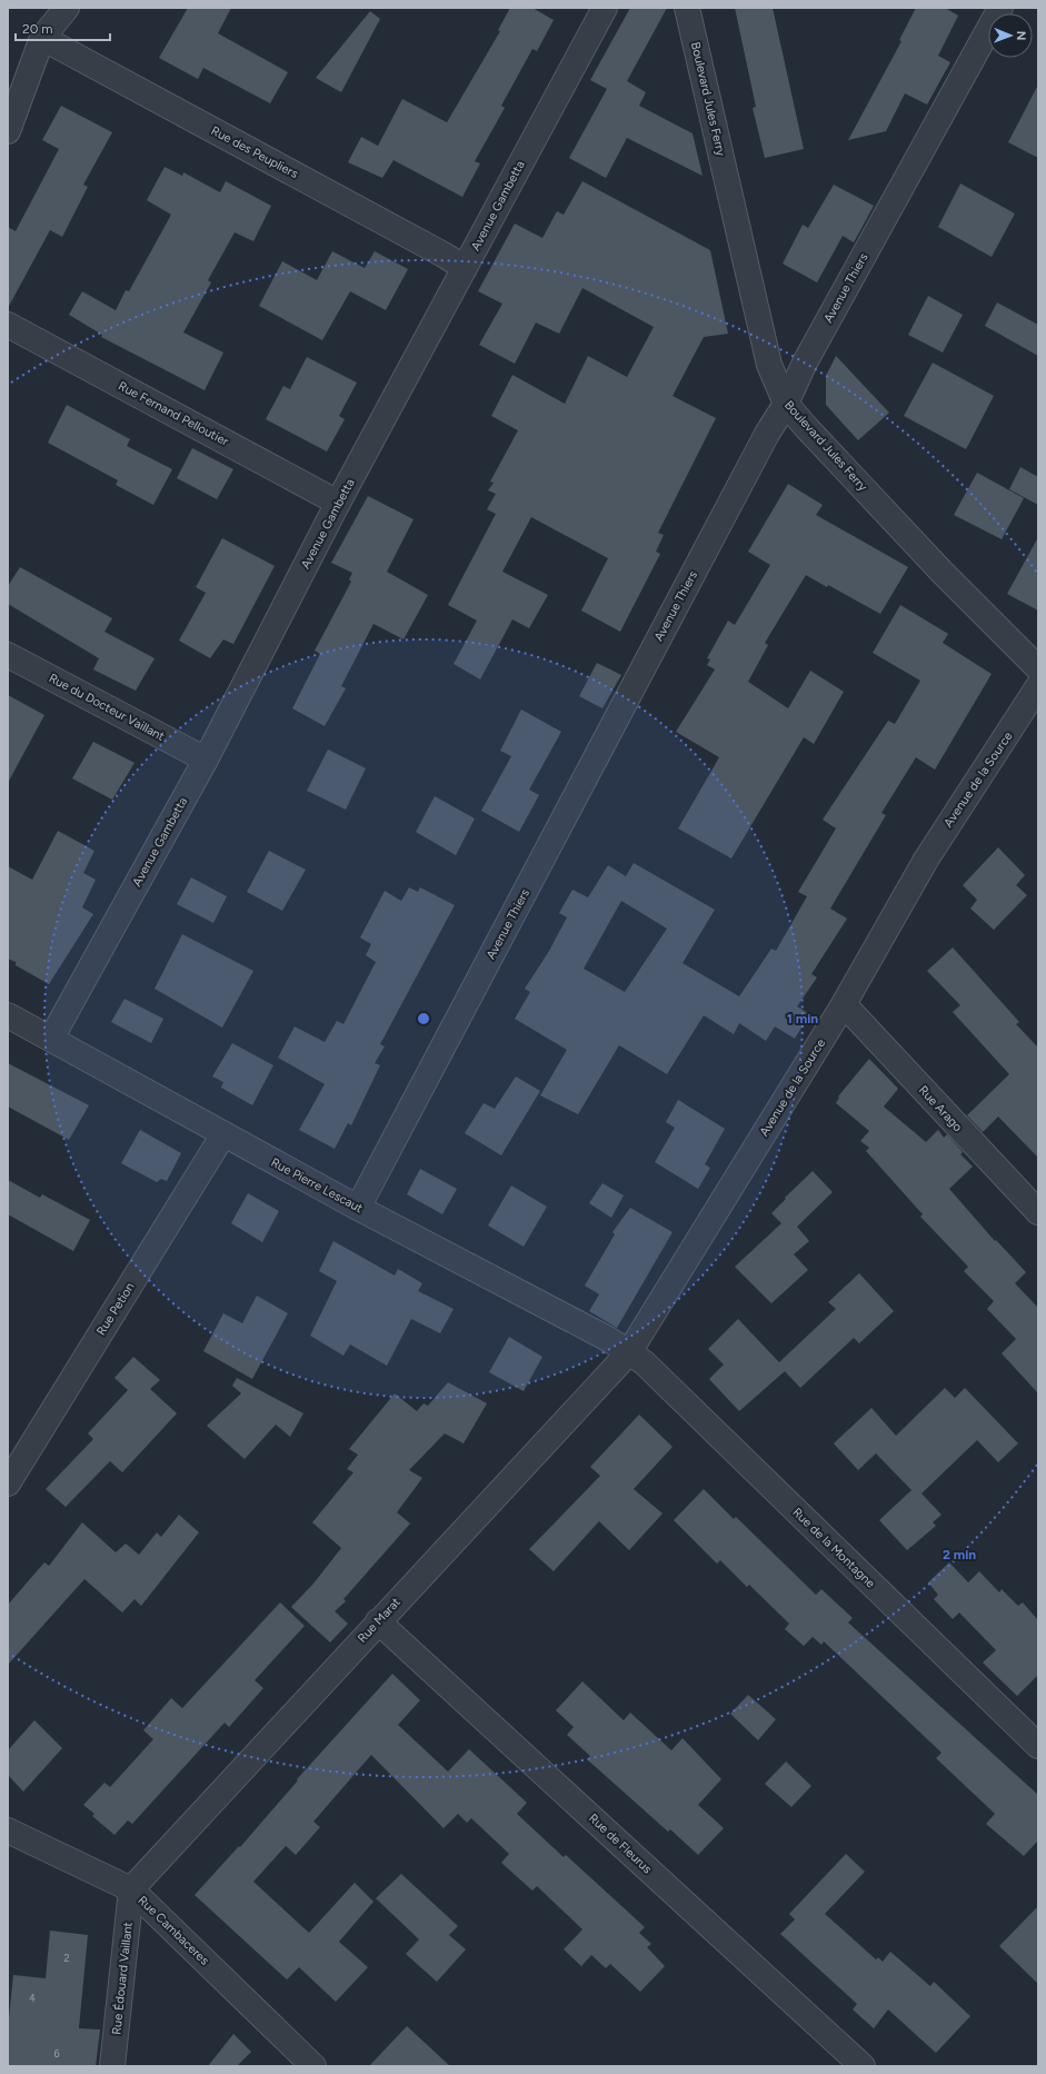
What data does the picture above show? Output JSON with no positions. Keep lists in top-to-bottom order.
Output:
{
  "streets": {
    "street": [
      "Boulevard Jules Ferry",
      "Rue des Peupliers",
      "Avenue Gambetta",
      "Avenue Thiers",
      "Rue Fernand Pelloutier",
      "Rue du Docteur Vaillant",
      "Avenue de la Source",
      "Rue Arago",
      "Rue Pierre Lescaut",
      "Rue Petion",
      "Rue de la Montagne",
      "Rue Marat",
      "Rue de Fleurus",
      "Rue Cambaceres",
      "Rue Édouard Vaillant"
    ]
  },
  "crossings": [
    ["Boulevard Jules Ferry", "Avenue Thiers"],
    ["Rue des Peupliers", "Avenue Gambetta"],
    ["Avenue Gambetta", "Rue Fernand Pelloutier"],
    ["Avenue Gambetta", "Rue du Docteur Vaillant"],
    ["Avenue Gambetta", "Rue Pierre Lescaut"],
    ["Avenue Thiers", "Rue Pierre Lescaut"],
    ["Avenue de la Source", "Rue Arago"],
    ["Avenue de la Source", "Rue Pierre Lescaut"],
    ["Avenue de la Source", "Rue de la Montagne"],
    ["Avenue de la Source", "Rue Marat"],
    ["Rue Pierre Lescaut", "Rue Petion"],
    ["Rue Pierre Lescaut", "Rue de la Montagne"],
    ["Rue Pierre Lescaut", "Rue Marat"],
    ["Rue de la Montagne", "Rue Marat"],
    ["Rue Marat", "Rue de Fleurus"],
    ["Rue Marat", "Rue Cambaceres"],
    ["Rue Marat", "Rue Édouard Vaillant"],
    ["Rue Cambaceres", "Rue Édouard Vaillant"]
  ],
  "house_numbers": ["2", "4", "6"],
  "scale_bar": "20 m",
  "north": "right",
  "rings": ["1 min", "2 min"]
}
